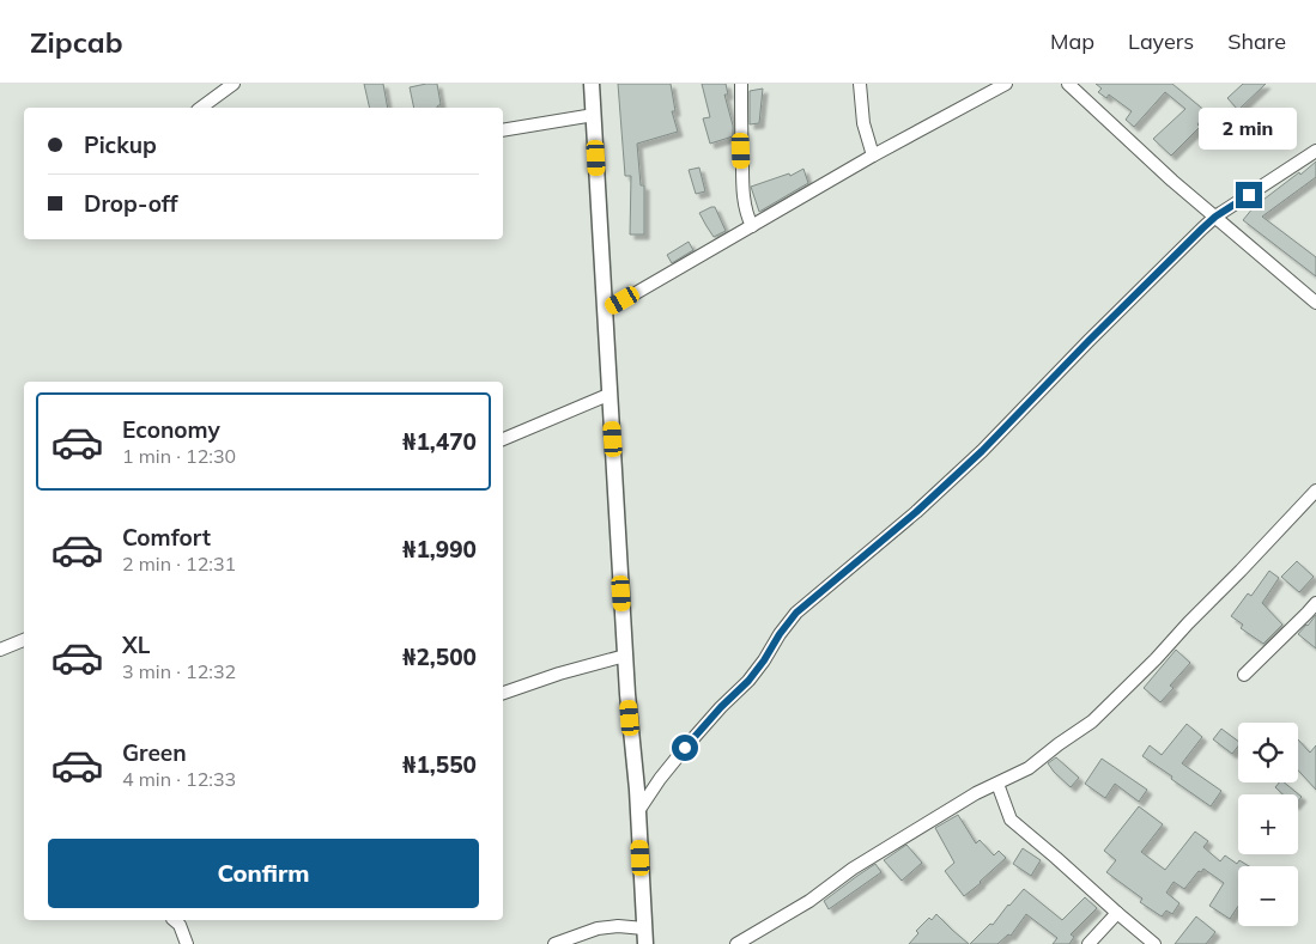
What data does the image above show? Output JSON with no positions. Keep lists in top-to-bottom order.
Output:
{
  "page": {
    "header": "Zipcab",
    "nav": ["Map", "Layers", "Share"],
    "bubble": "2 min",
    "banner": ["Pickup", "Drop-off"],
    "list": [
      {
        "name": "Economy",
        "note": "1 min · 12:30",
        "value": "₦1,470"
      },
      {
        "name": "Comfort",
        "note": "2 min · 12:31",
        "value": "₦1,990"
      },
      {
        "name": "XL",
        "note": "3 min · 12:32",
        "value": "₦2,500"
      },
      {
        "name": "Green",
        "note": "4 min · 12:33",
        "value": "₦1,550"
      }
    ],
    "map_buttons": ["+", "−"],
    "buttons": "Confirm"
  }
}
